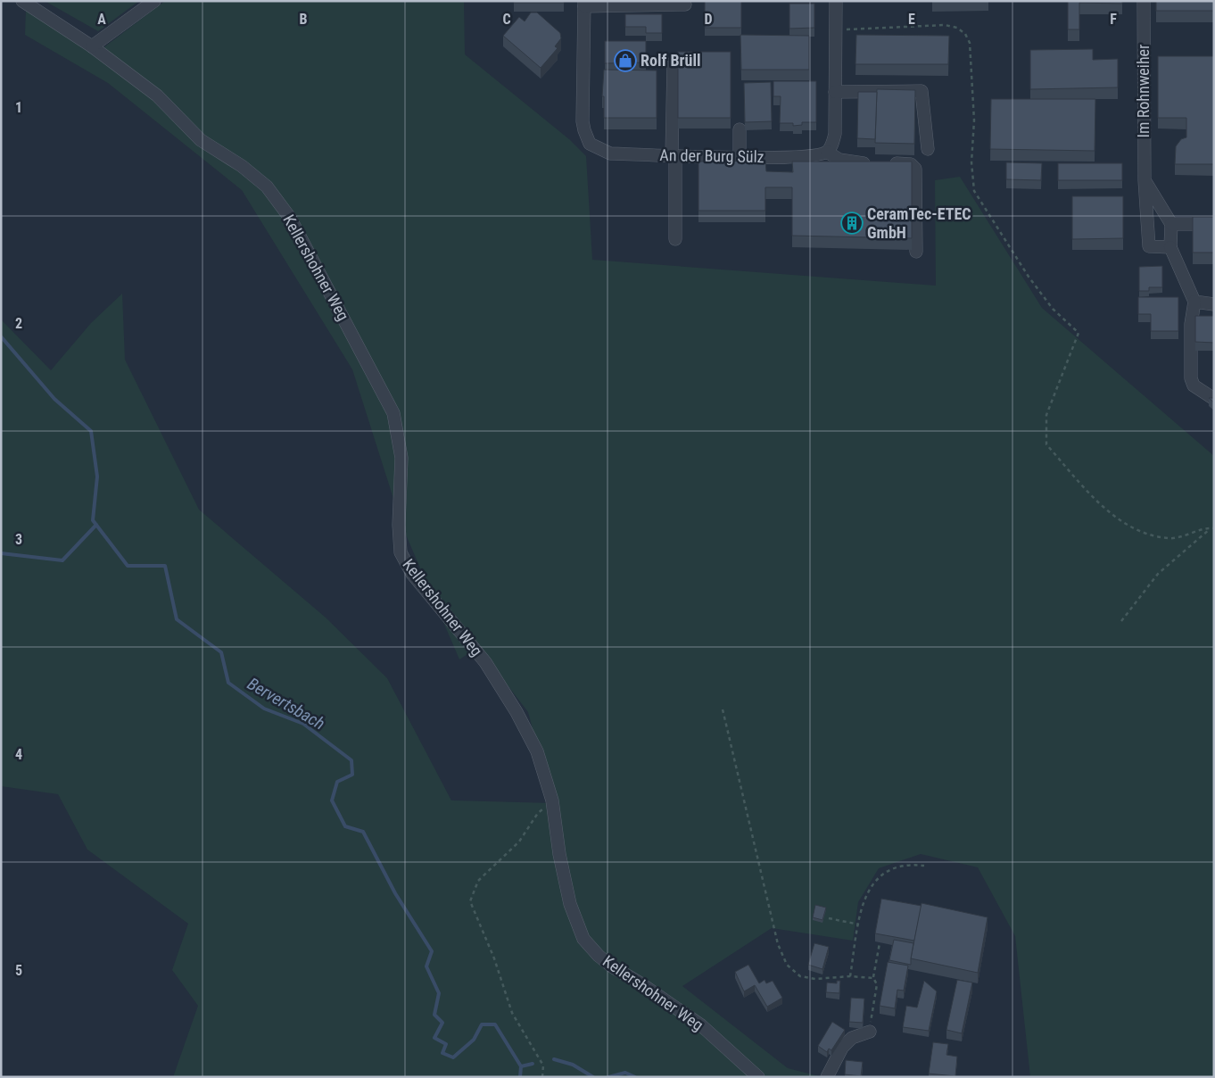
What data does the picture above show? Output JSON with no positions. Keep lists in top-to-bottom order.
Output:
{
  "streets": {
    "street": ["Im Rohnweiher", "An der Burg Sülz", "Kellershohner Weg"]
  },
  "water": ["Bervertsbach"],
  "places": {
    "shop": ["Rolf Brüll"],
    "building": ["CeramTec-ETEC GmbH"]
  },
  "grid": {
    "columns": [
      "A",
      "B",
      "C",
      "D",
      "E",
      "F"
    ],
    "rows": [
      "1",
      "2",
      "3",
      "4",
      "5"
    ]
  }
}
